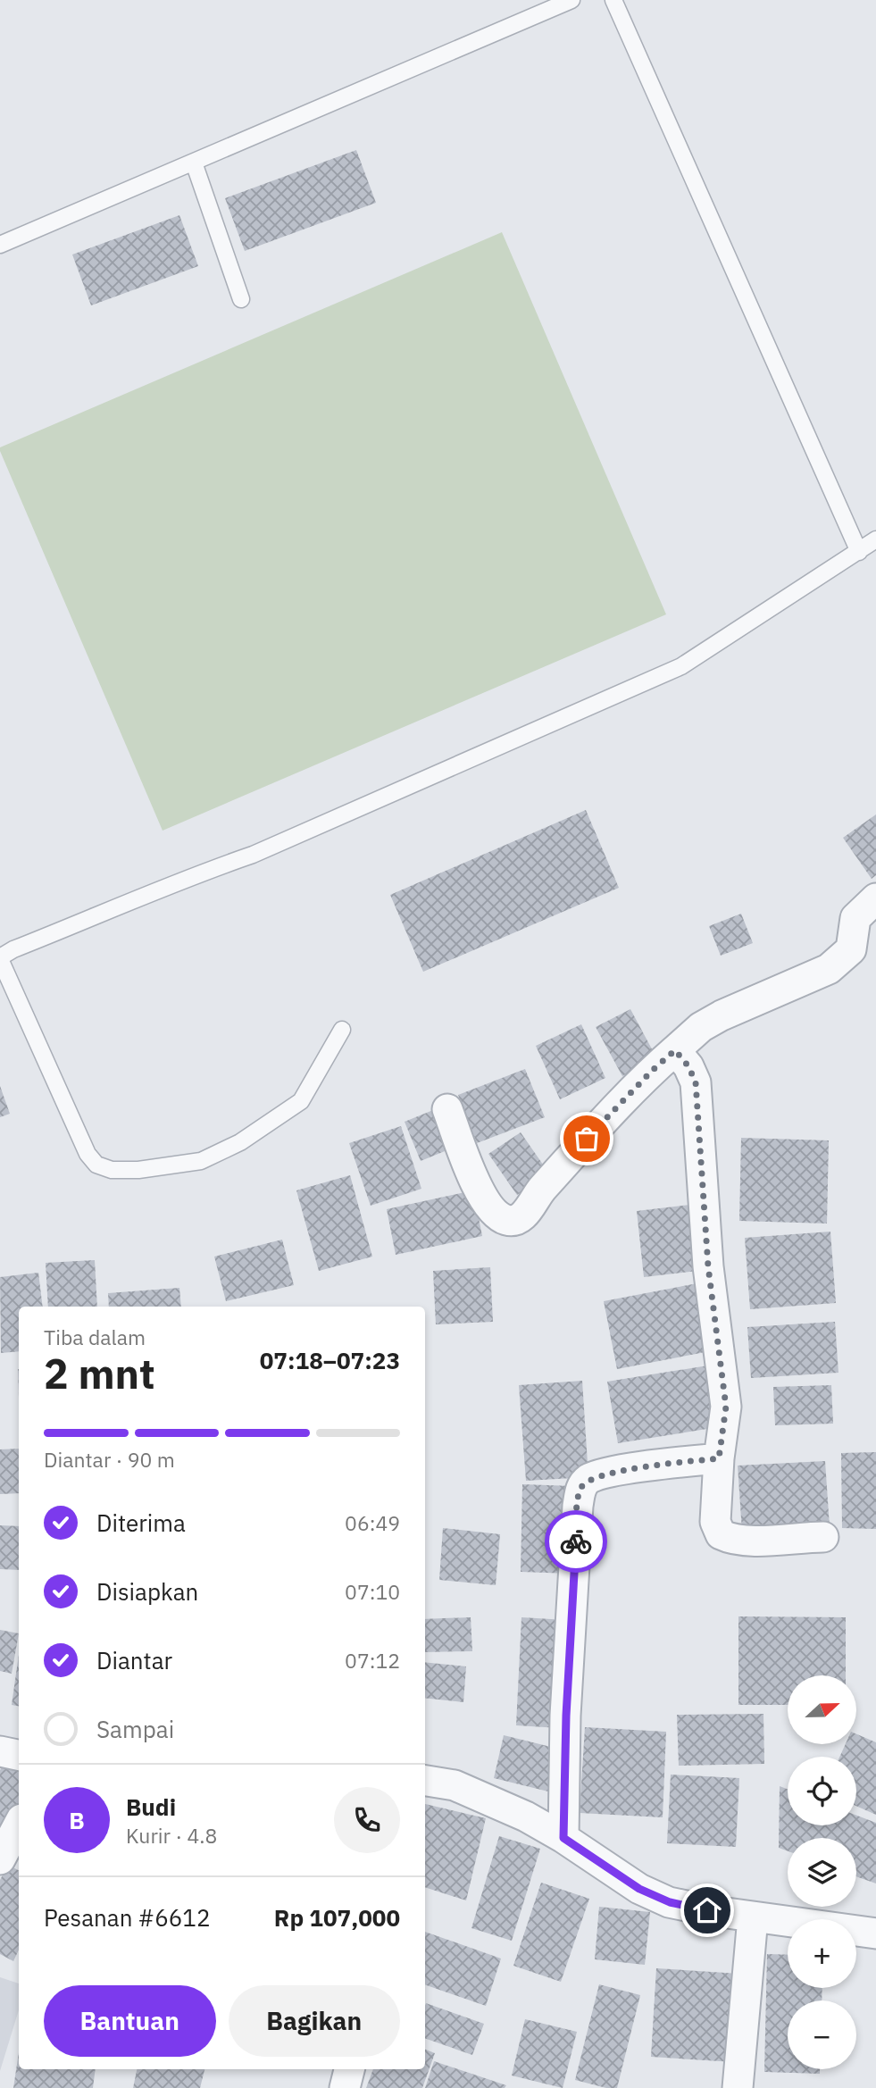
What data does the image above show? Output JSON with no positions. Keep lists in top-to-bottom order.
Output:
{
  "north": "right",
  "page": {
    "heading": ["2 mnt", "Tiba dalam", "07:18–07:23"],
    "panel": [
      "Budi",
      "Kurir · 4.8",
      "Pesanan #6612",
      "Rp 107,000"
    ],
    "bar": "Diantar · 90 m",
    "list": [
      ["Diterima", "06:49"],
      ["Disiapkan", "07:10"],
      ["Diantar", "07:12"],
      "Sampai"
    ],
    "map_buttons": ["+", "−"],
    "round": "B",
    "buttons": ["Bantuan", "Bagikan"]
  }
}
